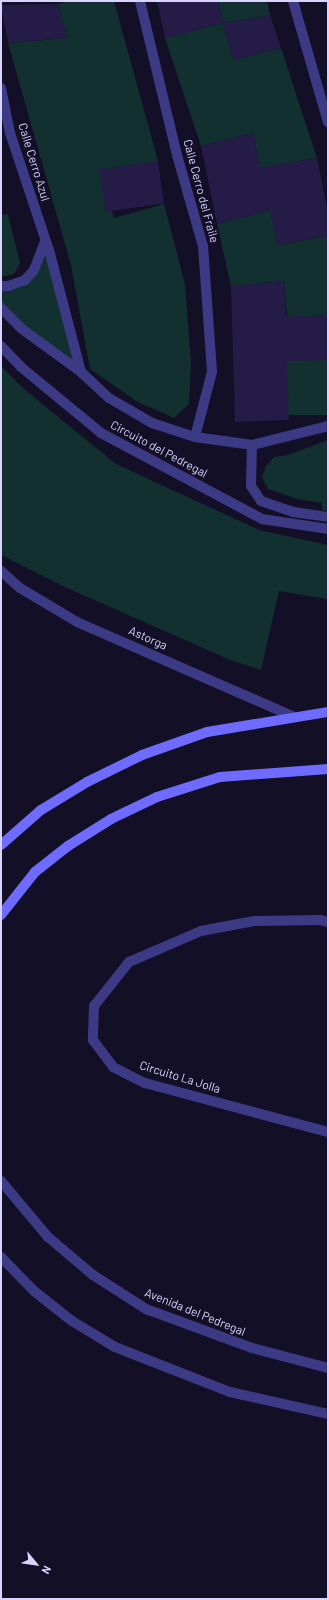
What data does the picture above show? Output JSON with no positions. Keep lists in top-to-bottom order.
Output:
{
  "streets": {
    "street": [
      "Calle Cerro Azul",
      "Calle Cerro del Fraile",
      "Circuito del Pedregal",
      "Astorga",
      "Circuito La Jolla",
      "Avenida del Pedregal"
    ]
  },
  "crossings": [
    ["Calle Cerro Azul", "Circuito del Pedregal"],
    ["Calle Cerro del Fraile", "Circuito del Pedregal"]
  ],
  "north": "bottom right"
}
